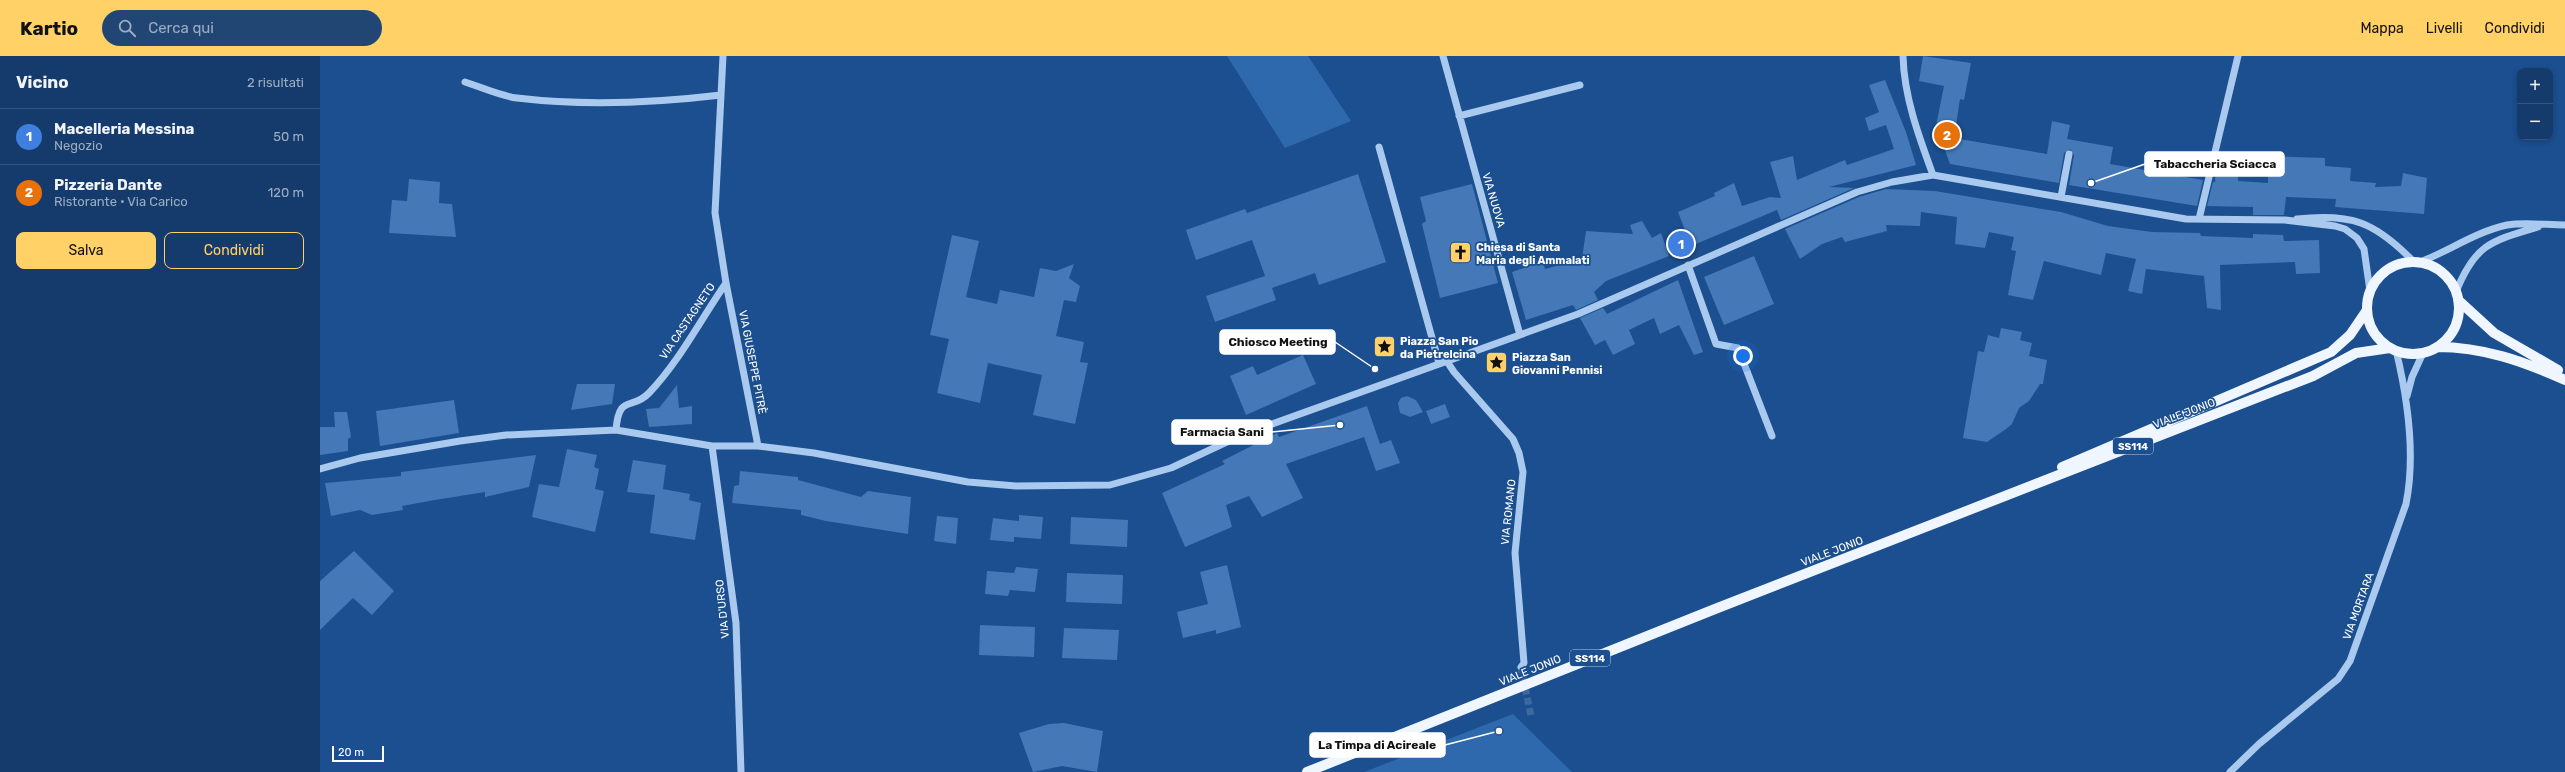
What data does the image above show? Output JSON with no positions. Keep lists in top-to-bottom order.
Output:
{
  "streets": {
    "main road": ["VIALE JONIO", "SS114"],
    "street": [
      "VIA NUOVA",
      "VIA CASTAGNETO",
      "VIA GIUSEPPE PITRÈ",
      "VIA ROMANO",
      "VIA MORTARA",
      "VIA D'URSO"
    ]
  },
  "crossings": [
    ["VIA CASTAGNETO", "VIA GIUSEPPE PITRÈ"]
  ],
  "places": {
    "other": [
      "Tabaccheria Sciacca",
      "Chiosco Meeting",
      "Farmacia Sani",
      "La Timpa di Acireale"
    ],
    "church": ["Chiesa di Santa Maria degli Ammalati"],
    "place": ["Piazza San Pio da Pietrelcina", "Piazza San Giovanni Pennisi"]
  },
  "scale_bar": "20 m",
  "page": {
    "header": "Kartio",
    "search": "Cerca qui",
    "nav": ["Mappa", "Livelli", "Condividi"],
    "heading": ["Vicino", "2 risultati"],
    "map_buttons": ["+", "−"],
    "list": [
      {
        "mark": "1",
        "name": "Macelleria Messina",
        "note": "Negozio",
        "value": "50 m"
      },
      {
        "mark": "2",
        "name": "Pizzeria Dante",
        "note": "Ristorante · Via Carico",
        "value": "120 m"
      }
    ],
    "pins": ["2", "1"],
    "buttons": ["Salva", "Condividi"],
    "scale": "20 m"
  }
}
